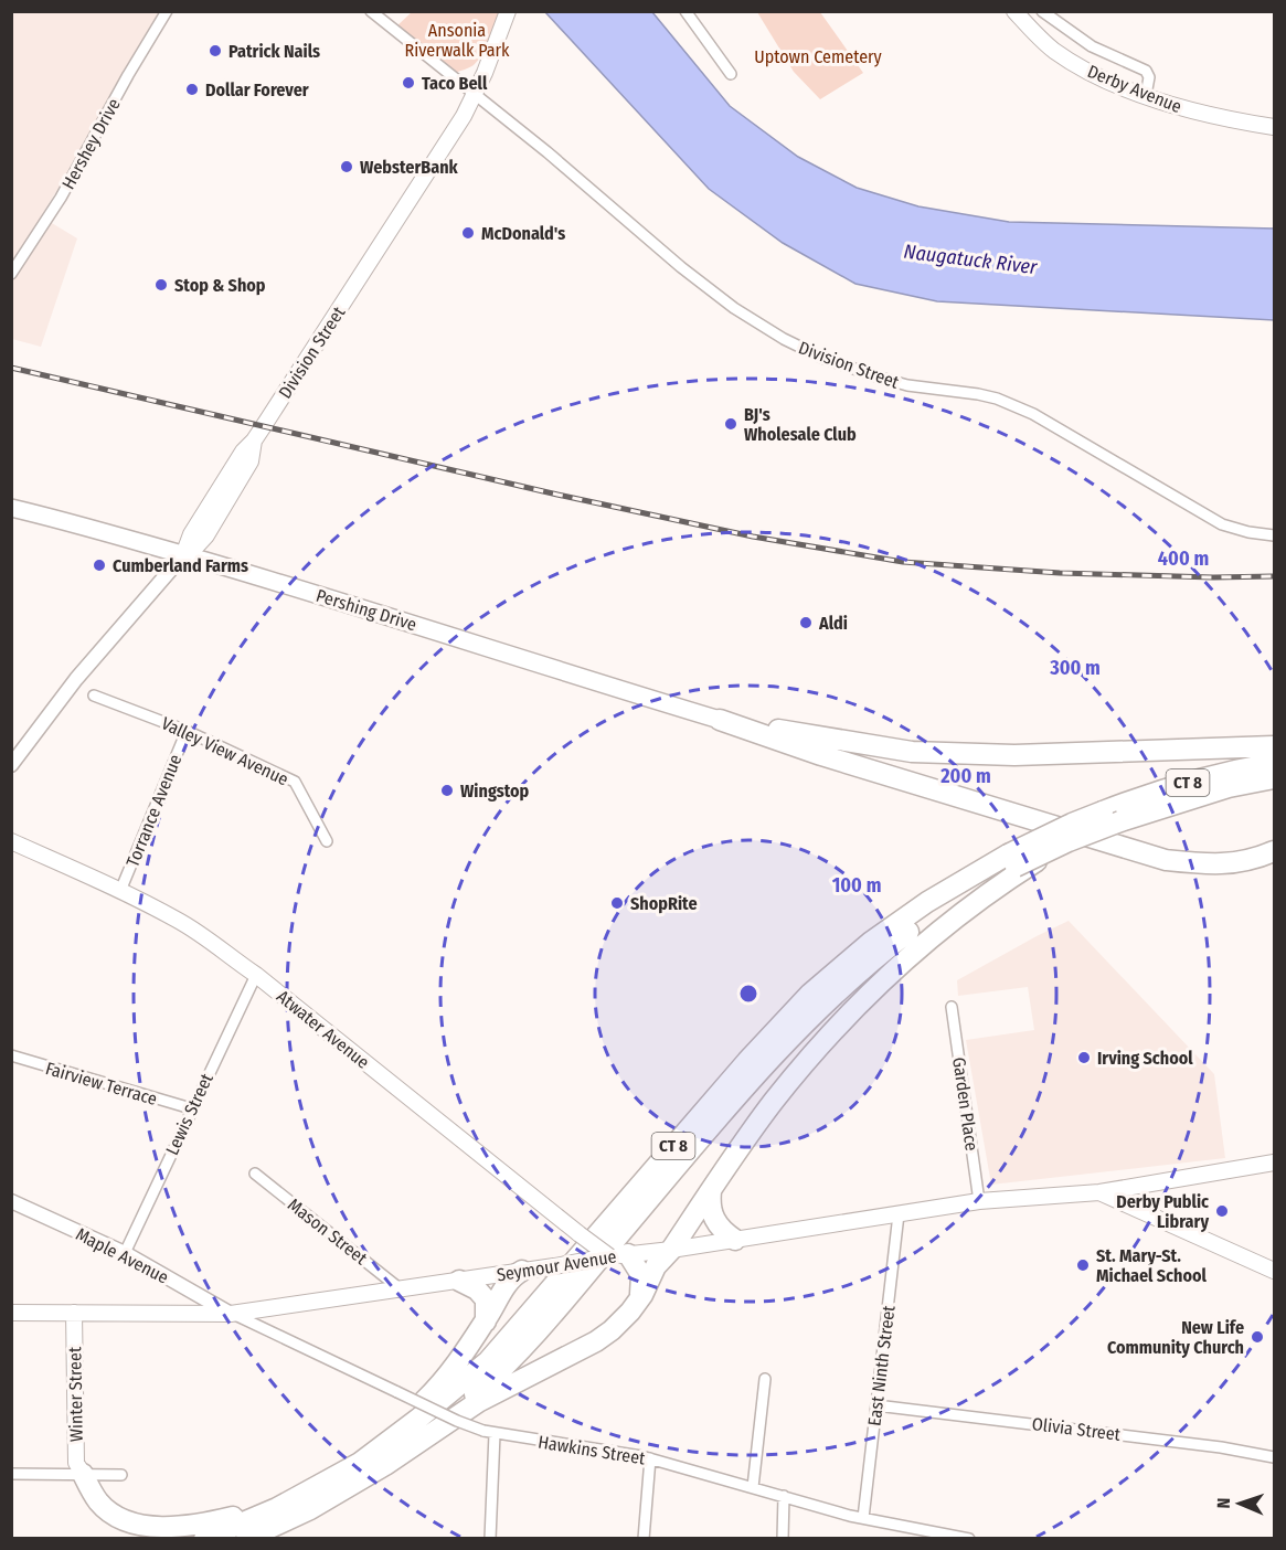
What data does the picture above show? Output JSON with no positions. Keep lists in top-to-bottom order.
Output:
{
  "streets": {
    "highway": ["CT 8"],
    "main road": [
      "Derby Avenue",
      "Division Street",
      "Pershing Drive",
      "Atwater Avenue",
      "Seymour Avenue",
      "Winter Street"
    ],
    "street": [
      "Hershey Drive",
      "Valley View Avenue",
      "Torrance Avenue",
      "Fairview Terrace",
      "Garden Place",
      "Lewis Street",
      "Mason Street",
      "Maple Avenue",
      "East Ninth Street",
      "Olivia Street",
      "Hawkins Street"
    ]
  },
  "crossings": [
    ["Division Street", "Pershing Drive"],
    ["Valley View Avenue", "Torrance Avenue"],
    ["Torrance Avenue", "Atwater Avenue"],
    ["Atwater Avenue", "Lewis Street"],
    ["Atwater Avenue", "Seymour Avenue"],
    ["Fairview Terrace", "Lewis Street"],
    ["Garden Place", "Seymour Avenue"],
    ["Lewis Street", "Maple Avenue"],
    ["Mason Street", "Seymour Avenue"],
    ["Maple Avenue", "Seymour Avenue"],
    ["Maple Avenue", "Hawkins Street"],
    ["Seymour Avenue", "East Ninth Street"],
    ["Seymour Avenue", "Winter Street"],
    ["Seymour Avenue", "Hawkins Street"],
    ["East Ninth Street", "Olivia Street"],
    ["East Ninth Street", "Hawkins Street"]
  ],
  "water": ["Naugatuck River"],
  "parks": ["Ansonia Riverwalk Park", "Uptown Cemetery"],
  "places": [
    "Patrick Nails",
    "Taco Bell",
    "Dollar Forever",
    "WebsterBank",
    "McDonald's",
    "Stop & Shop",
    "BJ's Wholesale Club",
    "Cumberland Farms",
    "Aldi",
    "Wingstop",
    "ShopRite",
    "Irving School",
    "Derby Public Library",
    "St. Mary-St. Michael School",
    "New Life Community Church"
  ],
  "north": "left",
  "rings": [
    "400 m",
    "300 m",
    "200 m",
    "100 m"
  ]
}
